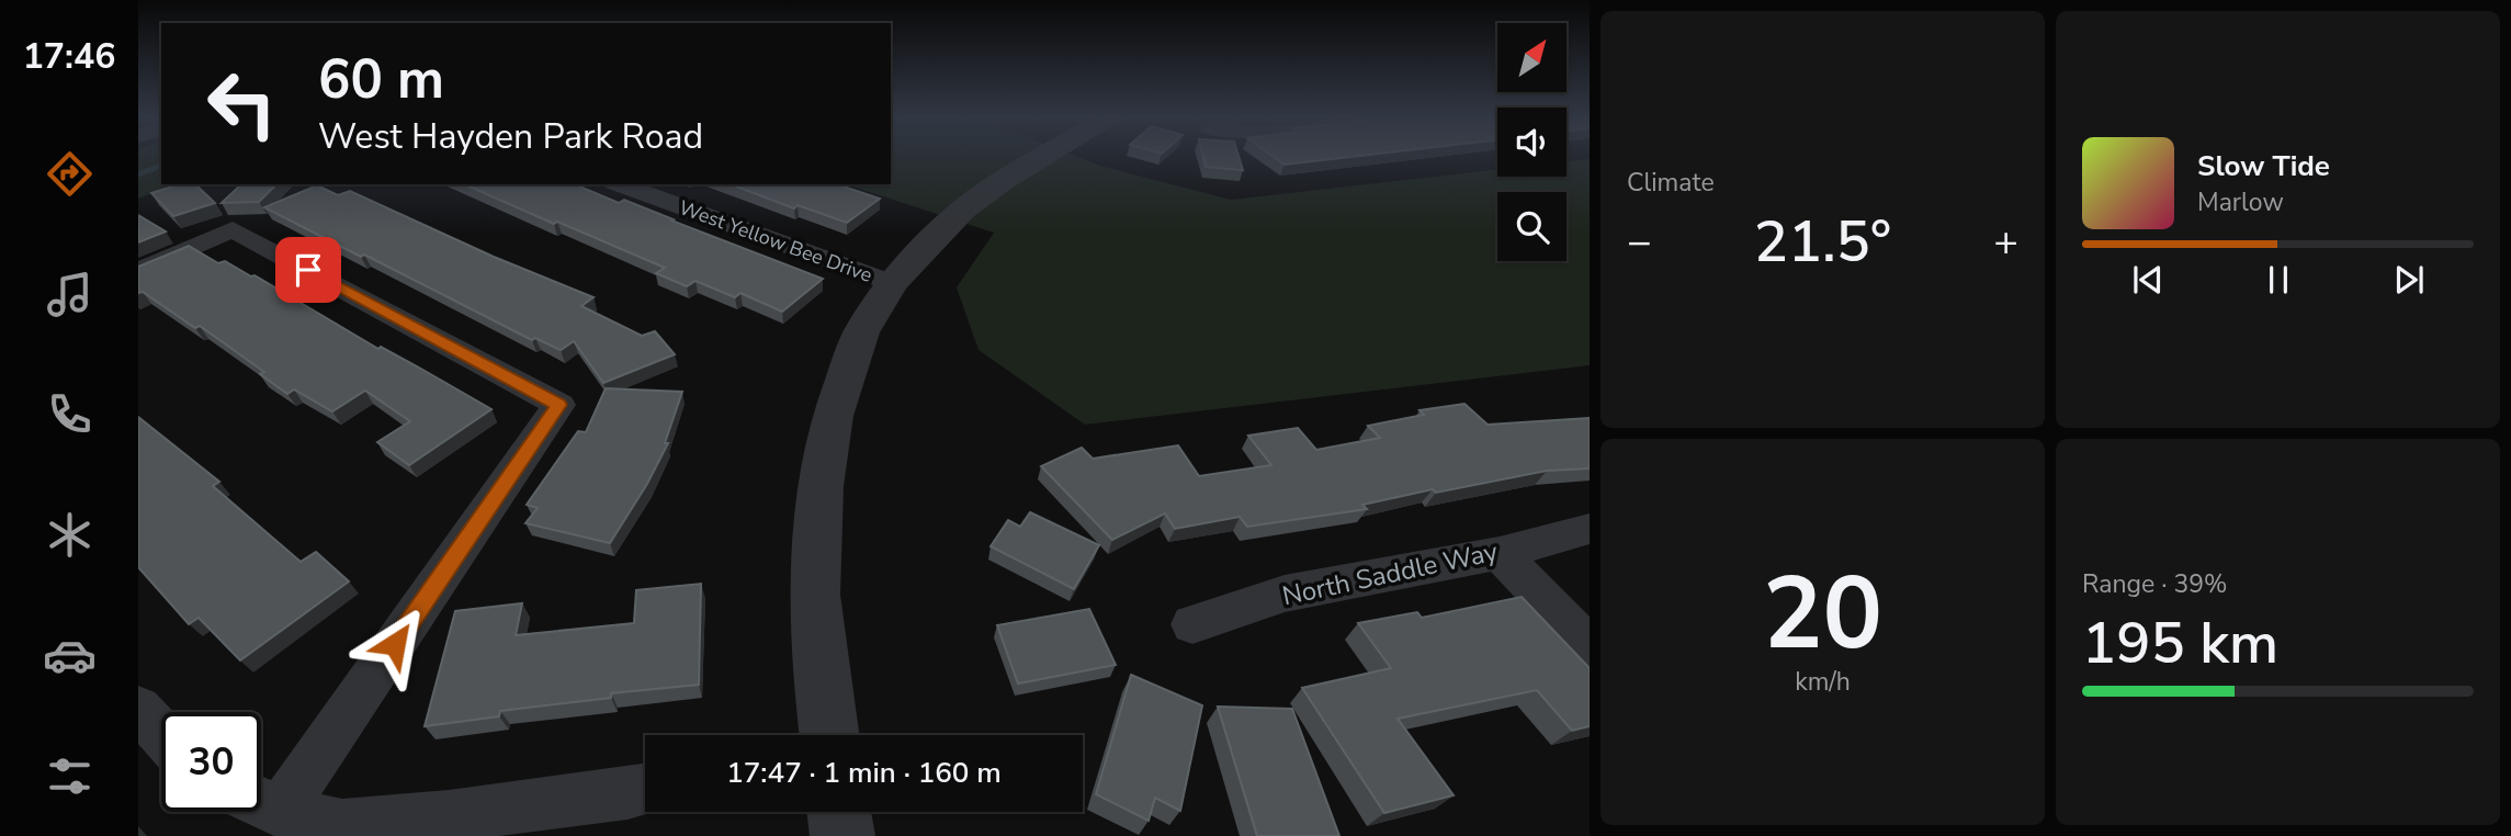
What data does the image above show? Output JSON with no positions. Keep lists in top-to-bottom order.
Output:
{
  "streets": {
    "street": ["West Yellow Bee Drive", "North Saddle Way"]
  },
  "north": "top right",
  "page": {
    "tabs": "17:46",
    "tile": [
      "Climate",
      ["20", "km/h"],
      ["Range · 39%", "195 km"]
    ],
    "turn": ["60 m", "West Hayden Park Road"],
    "song": ["Slow Tide", "Marlow"],
    "heat": ["−", "21.5°", "+"],
    "limit": "30",
    "trip": "17:47 · 1 min · 160 m"
  }
}
